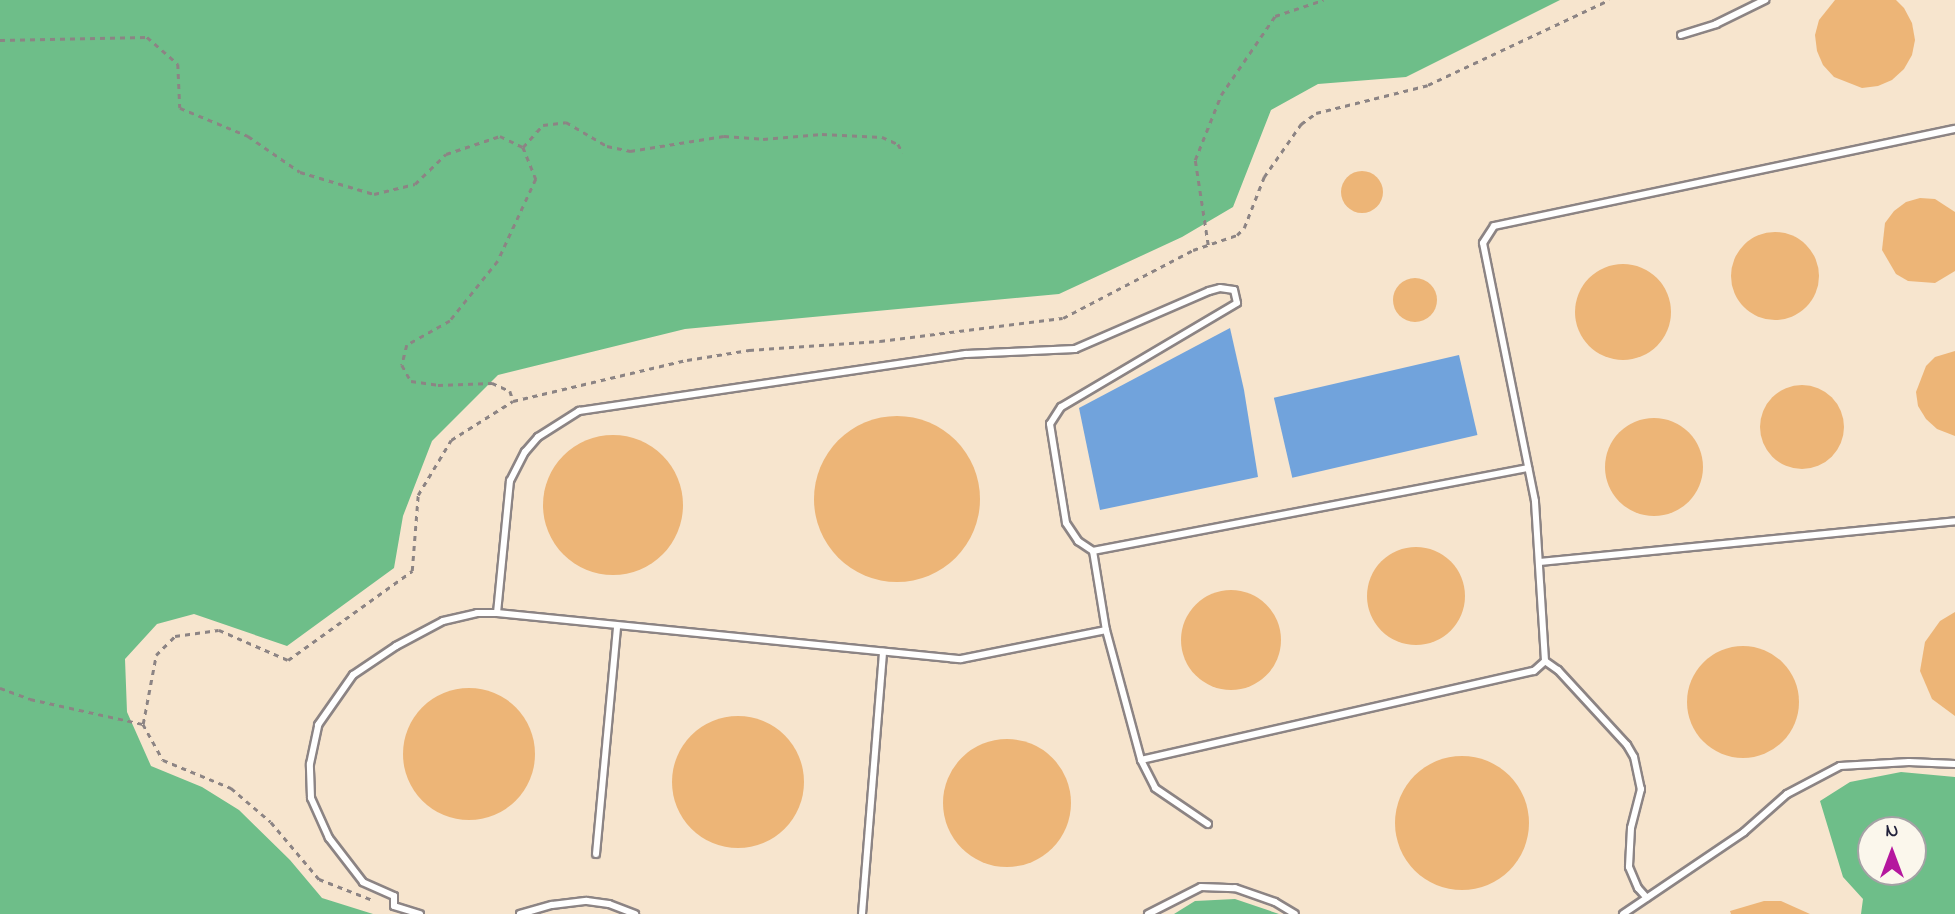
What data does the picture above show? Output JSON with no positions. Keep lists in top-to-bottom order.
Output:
{
  "north": "top"
}
